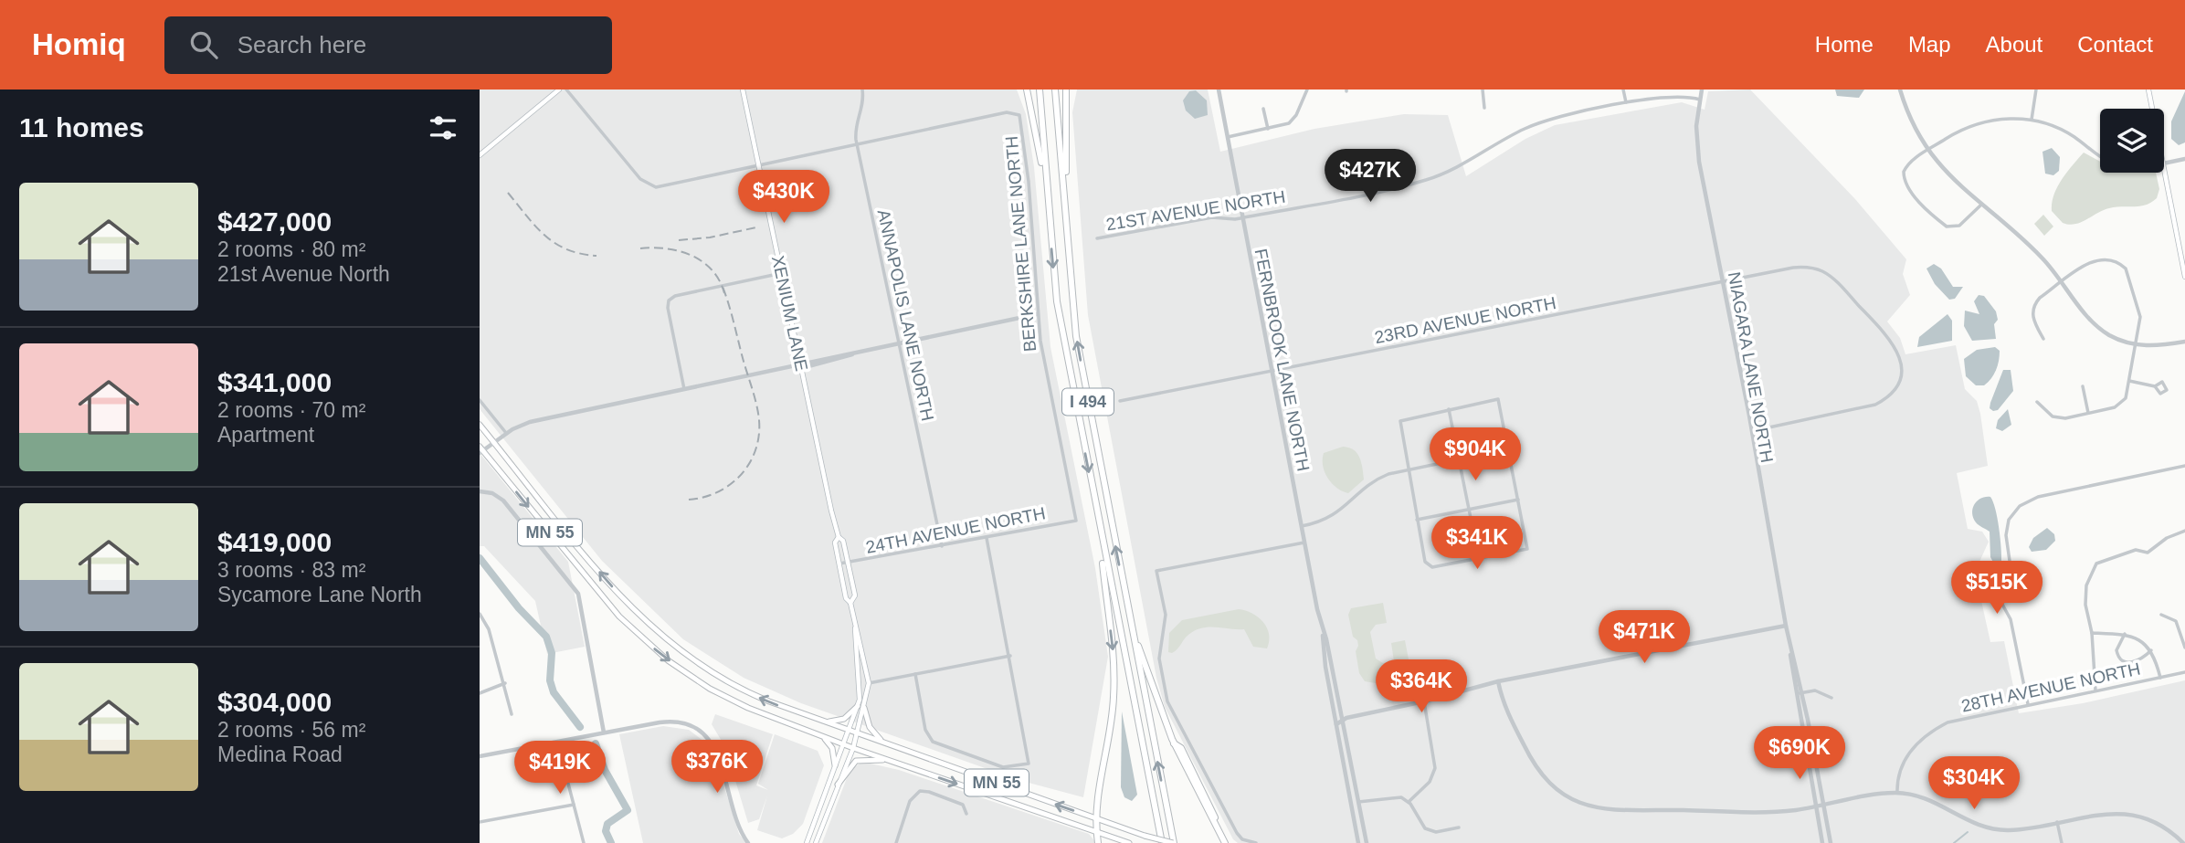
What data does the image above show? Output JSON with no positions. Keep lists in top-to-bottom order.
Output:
{
  "streets": {
    "highway": ["I 494", "MN 55"],
    "main road": ["XENIUM LANE"],
    "street": [
      "21ST AVENUE NORTH",
      "BERKSHIRE LANE NORTH",
      "ANNAPOLIS LANE NORTH",
      "23RD AVENUE NORTH",
      "FERNBROOK LANE NORTH",
      "NIAGARA LANE NORTH",
      "24TH AVENUE NORTH",
      "28TH AVENUE NORTH"
    ]
  },
  "crossings": [
    ["21ST AVENUE NORTH", "FERNBROOK LANE NORTH"],
    ["21ST AVENUE NORTH", "NIAGARA LANE NORTH"],
    ["BERKSHIRE LANE NORTH", "ANNAPOLIS LANE NORTH"],
    ["BERKSHIRE LANE NORTH", "24TH AVENUE NORTH"],
    ["XENIUM LANE", "24TH AVENUE NORTH"],
    ["XENIUM LANE", "MN 55"],
    ["ANNAPOLIS LANE NORTH", "24TH AVENUE NORTH"],
    ["23RD AVENUE NORTH", "FERNBROOK LANE NORTH"],
    ["23RD AVENUE NORTH", "NIAGARA LANE NORTH"],
    ["I 494", "MN 55"]
  ],
  "page": {
    "header": "Homiq",
    "search": "Search here",
    "nav": [
      "Home",
      "Map",
      "About",
      "Contact"
    ],
    "heading": "11 homes",
    "price": [
      "$427K",
      "$430K",
      "$904K",
      "$341K",
      "$515K",
      "$471K",
      "$364K",
      "$690K",
      "$376K",
      "$419K",
      "$304K"
    ],
    "list": [
      {
        "name": "$427,000",
        "note": "2 rooms · 80 m² · 21st Avenue North"
      },
      {
        "name": "$341,000",
        "note": "2 rooms · 70 m² · Apartment"
      },
      {
        "name": "$419,000",
        "note": "3 rooms · 83 m² · Sycamore Lane North"
      },
      {
        "name": "$304,000",
        "note": "2 rooms · 56 m² · Medina Road"
      }
    ]
  }
}
